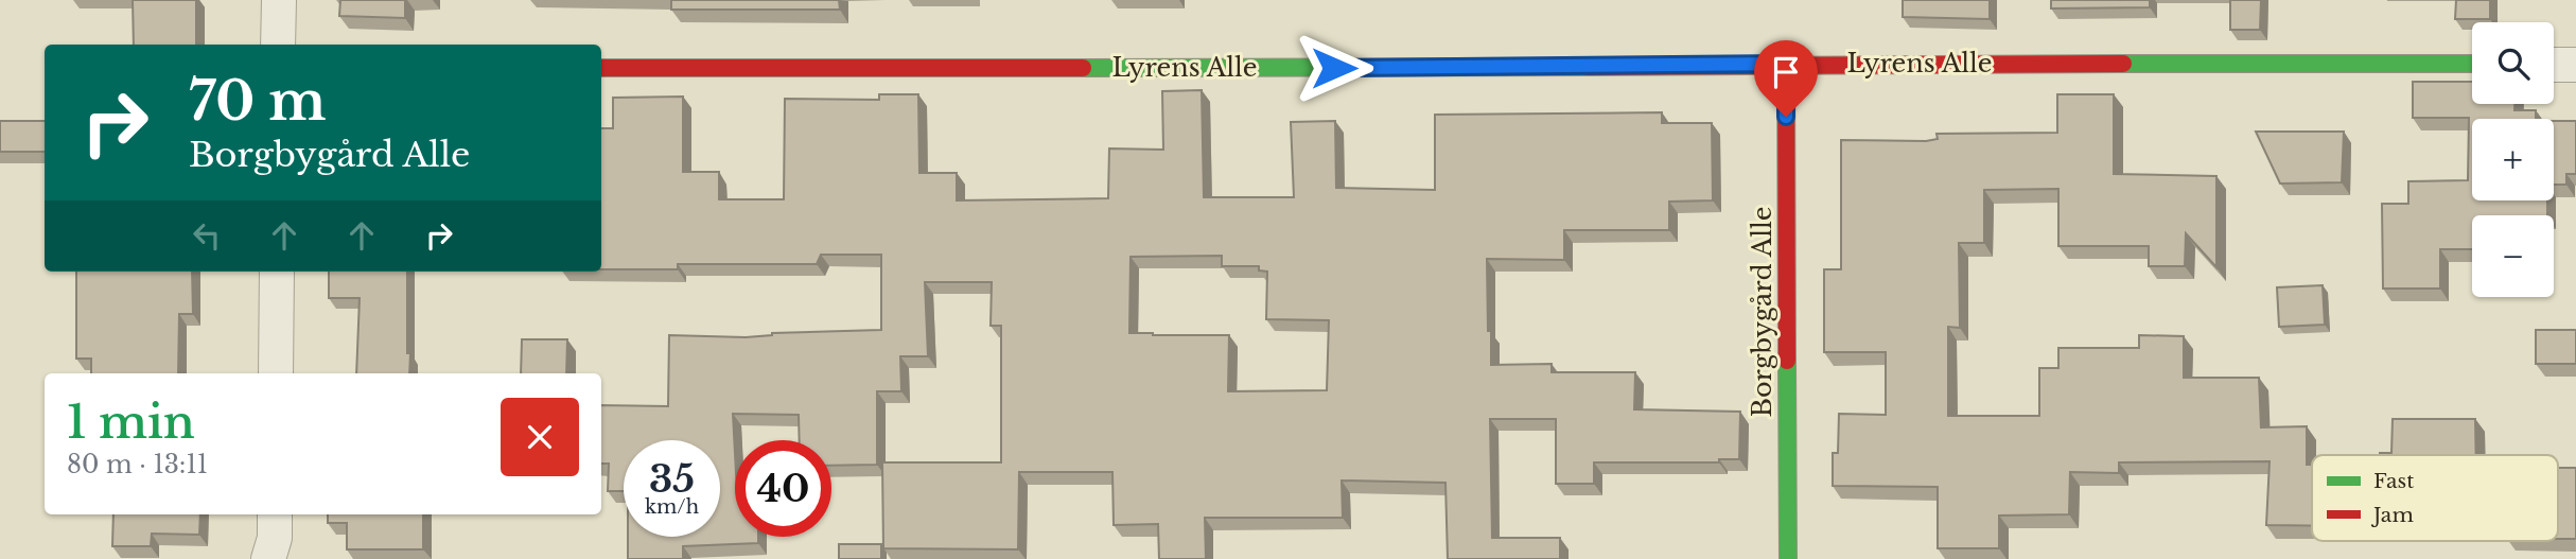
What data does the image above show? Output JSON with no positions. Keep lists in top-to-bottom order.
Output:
{
  "streets": {
    "street": ["Lyrens Alle", "Borgbygård Alle"]
  },
  "crossings": [
    ["Lyrens Alle", "Borgbygård Alle"]
  ],
  "legend": ["Fast", "Jam"],
  "page": {
    "map_buttons": ["+", "−"],
    "turn": ["70 m", "Borgbygård Alle"],
    "heading": ["1 min", "80 m · 13:11"],
    "speed": "35 km/h",
    "limit": "40"
  }
}
